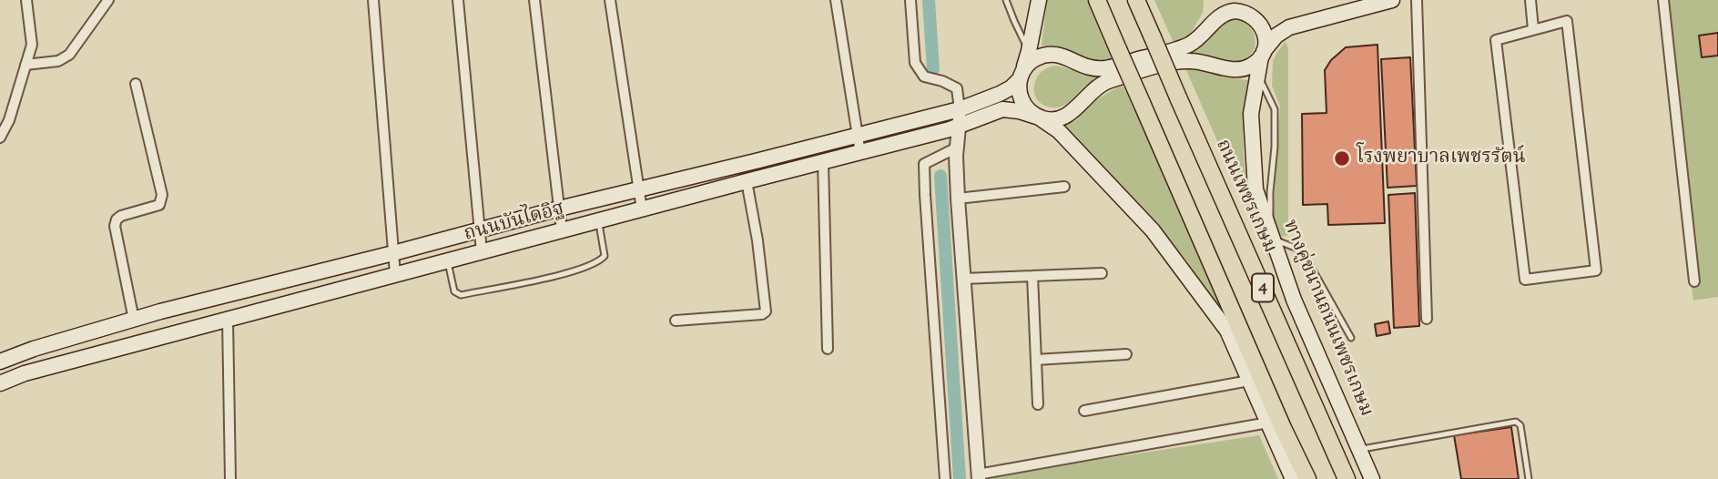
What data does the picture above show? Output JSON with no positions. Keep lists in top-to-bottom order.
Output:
{
  "streets": {
    "highway": ["ถนนเพชรเกษม", "4"],
    "main road": ["ถนนบันไดอิฐ", "ทางคู่ขนานถนนเพชรเกษม"]
  },
  "places": ["โรงพยาบาลเพชรรัตน์"]
}
